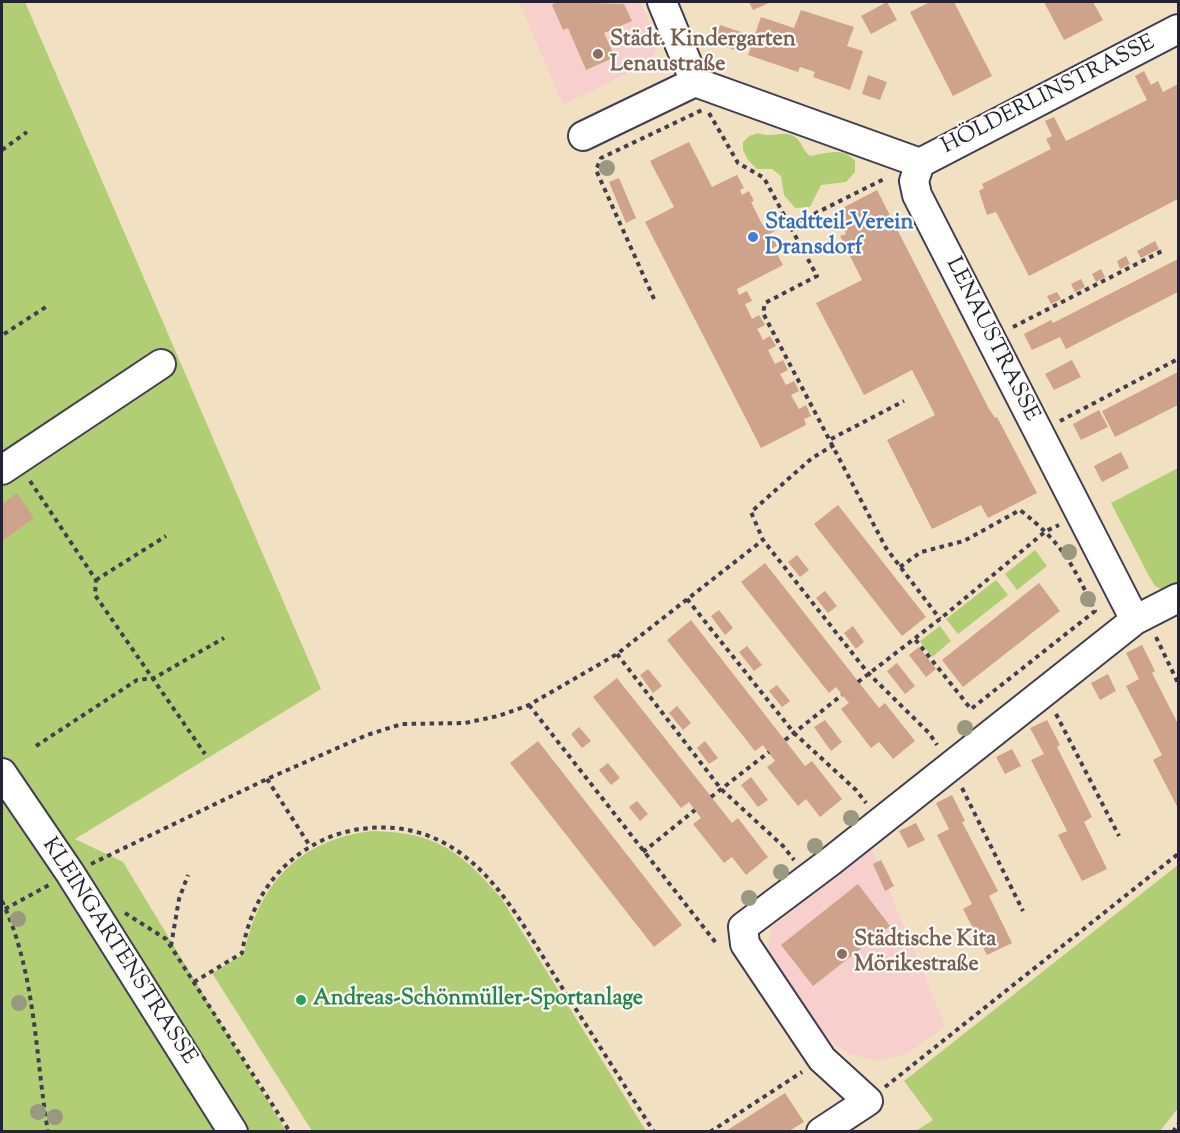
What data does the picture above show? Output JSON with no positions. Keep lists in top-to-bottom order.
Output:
{
  "streets": {
    "street": ["HÖLDERLINSTRASSE", "LENAUSTRASSE", "KLEINGARTENSTRASSE"]
  },
  "crossings": [
    ["HÖLDERLINSTRASSE", "LENAUSTRASSE"]
  ],
  "places": [
    "Städt. Kindergarten Lenaustraße",
    "Stadtteil-Verein Dransdorf",
    "Städtische Kita Mörikestraße",
    "Andreas-Schönmüller-Sportanlage"
  ]
}
